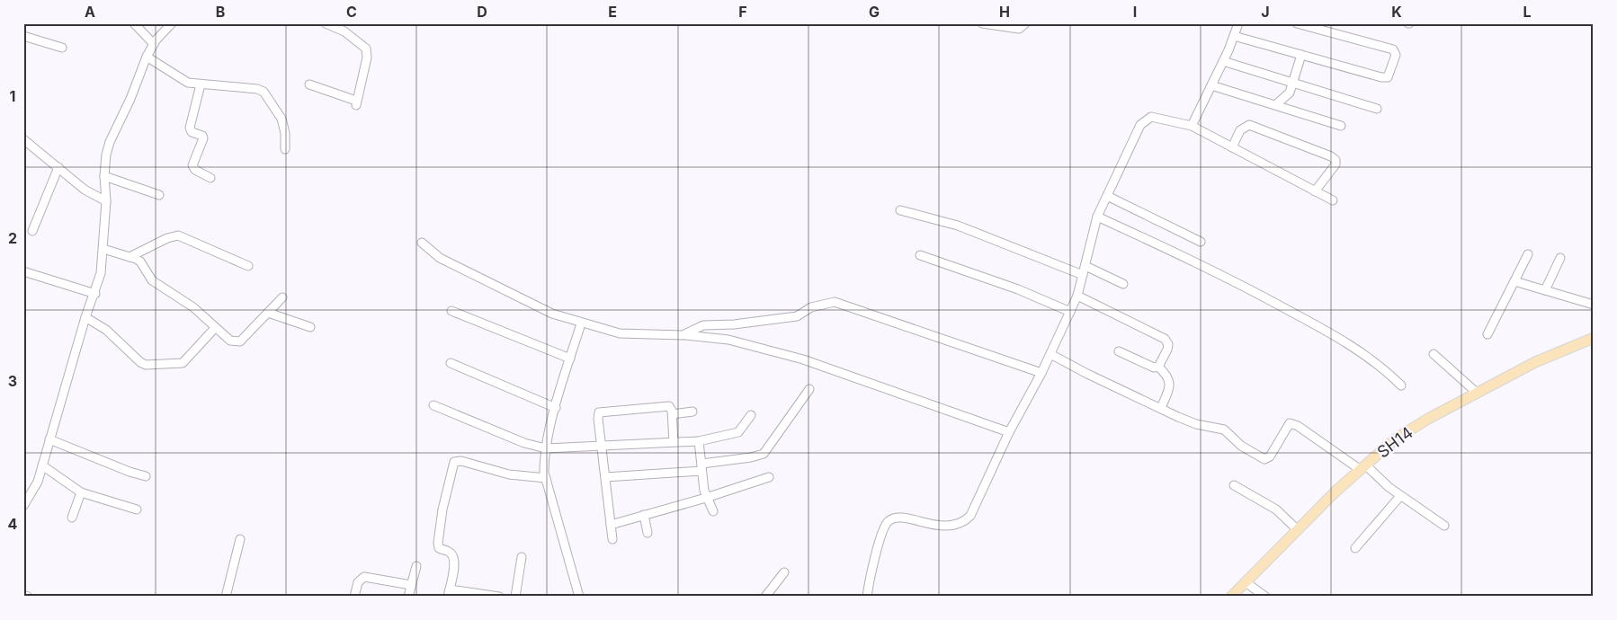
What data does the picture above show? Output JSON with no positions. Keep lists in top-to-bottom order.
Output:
{
  "streets": {
    "main road": ["SH14"]
  },
  "grid": {
    "columns": [
      "A",
      "B",
      "C",
      "D",
      "E",
      "F",
      "G",
      "H",
      "I",
      "J",
      "K",
      "L"
    ],
    "rows": [
      "1",
      "2",
      "3",
      "4"
    ]
  }
}
